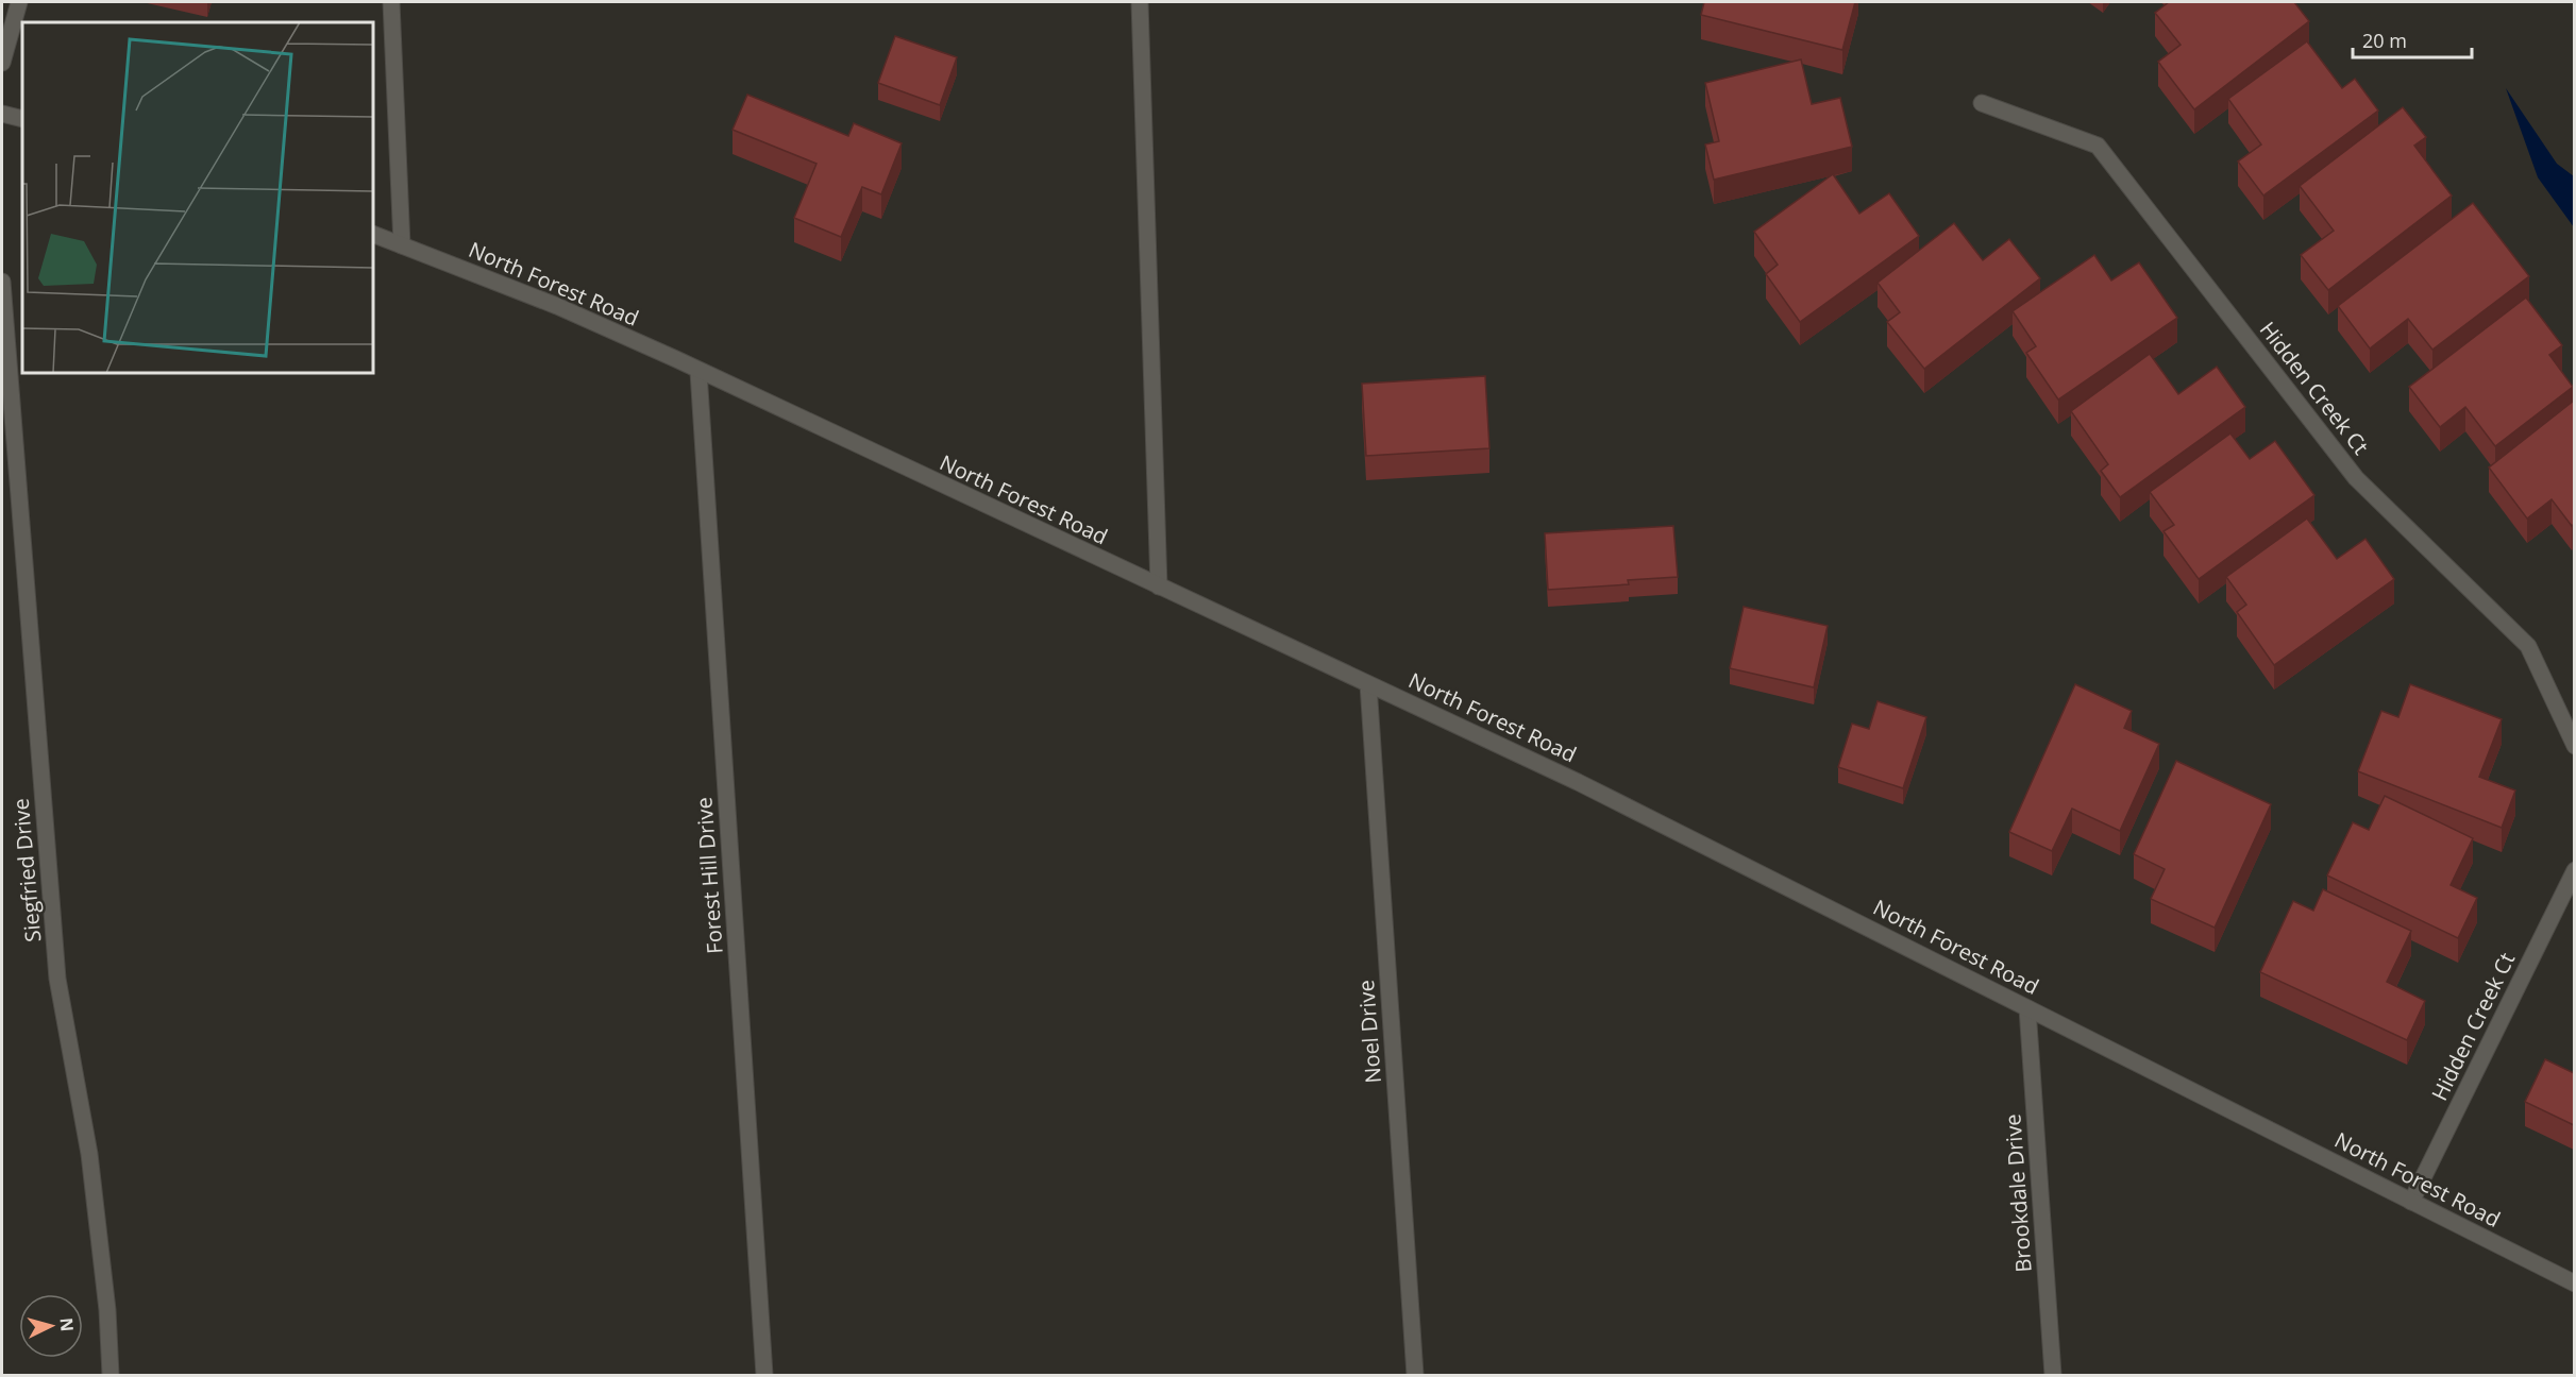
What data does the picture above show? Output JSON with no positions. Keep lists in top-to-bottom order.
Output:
{
  "streets": {
    "street": [
      "North Forest Road",
      "Hidden Creek Ct",
      "Siegfried Drive",
      "Forest Hill Drive",
      "Noel Drive",
      "Brookdale Drive"
    ]
  },
  "crossings": [
    ["North Forest Road", "Hidden Creek Ct"],
    ["North Forest Road", "Forest Hill Drive"],
    ["North Forest Road", "Noel Drive"],
    ["North Forest Road", "Brookdale Drive"]
  ],
  "scale_bar": "20 m",
  "north": "right"
}
